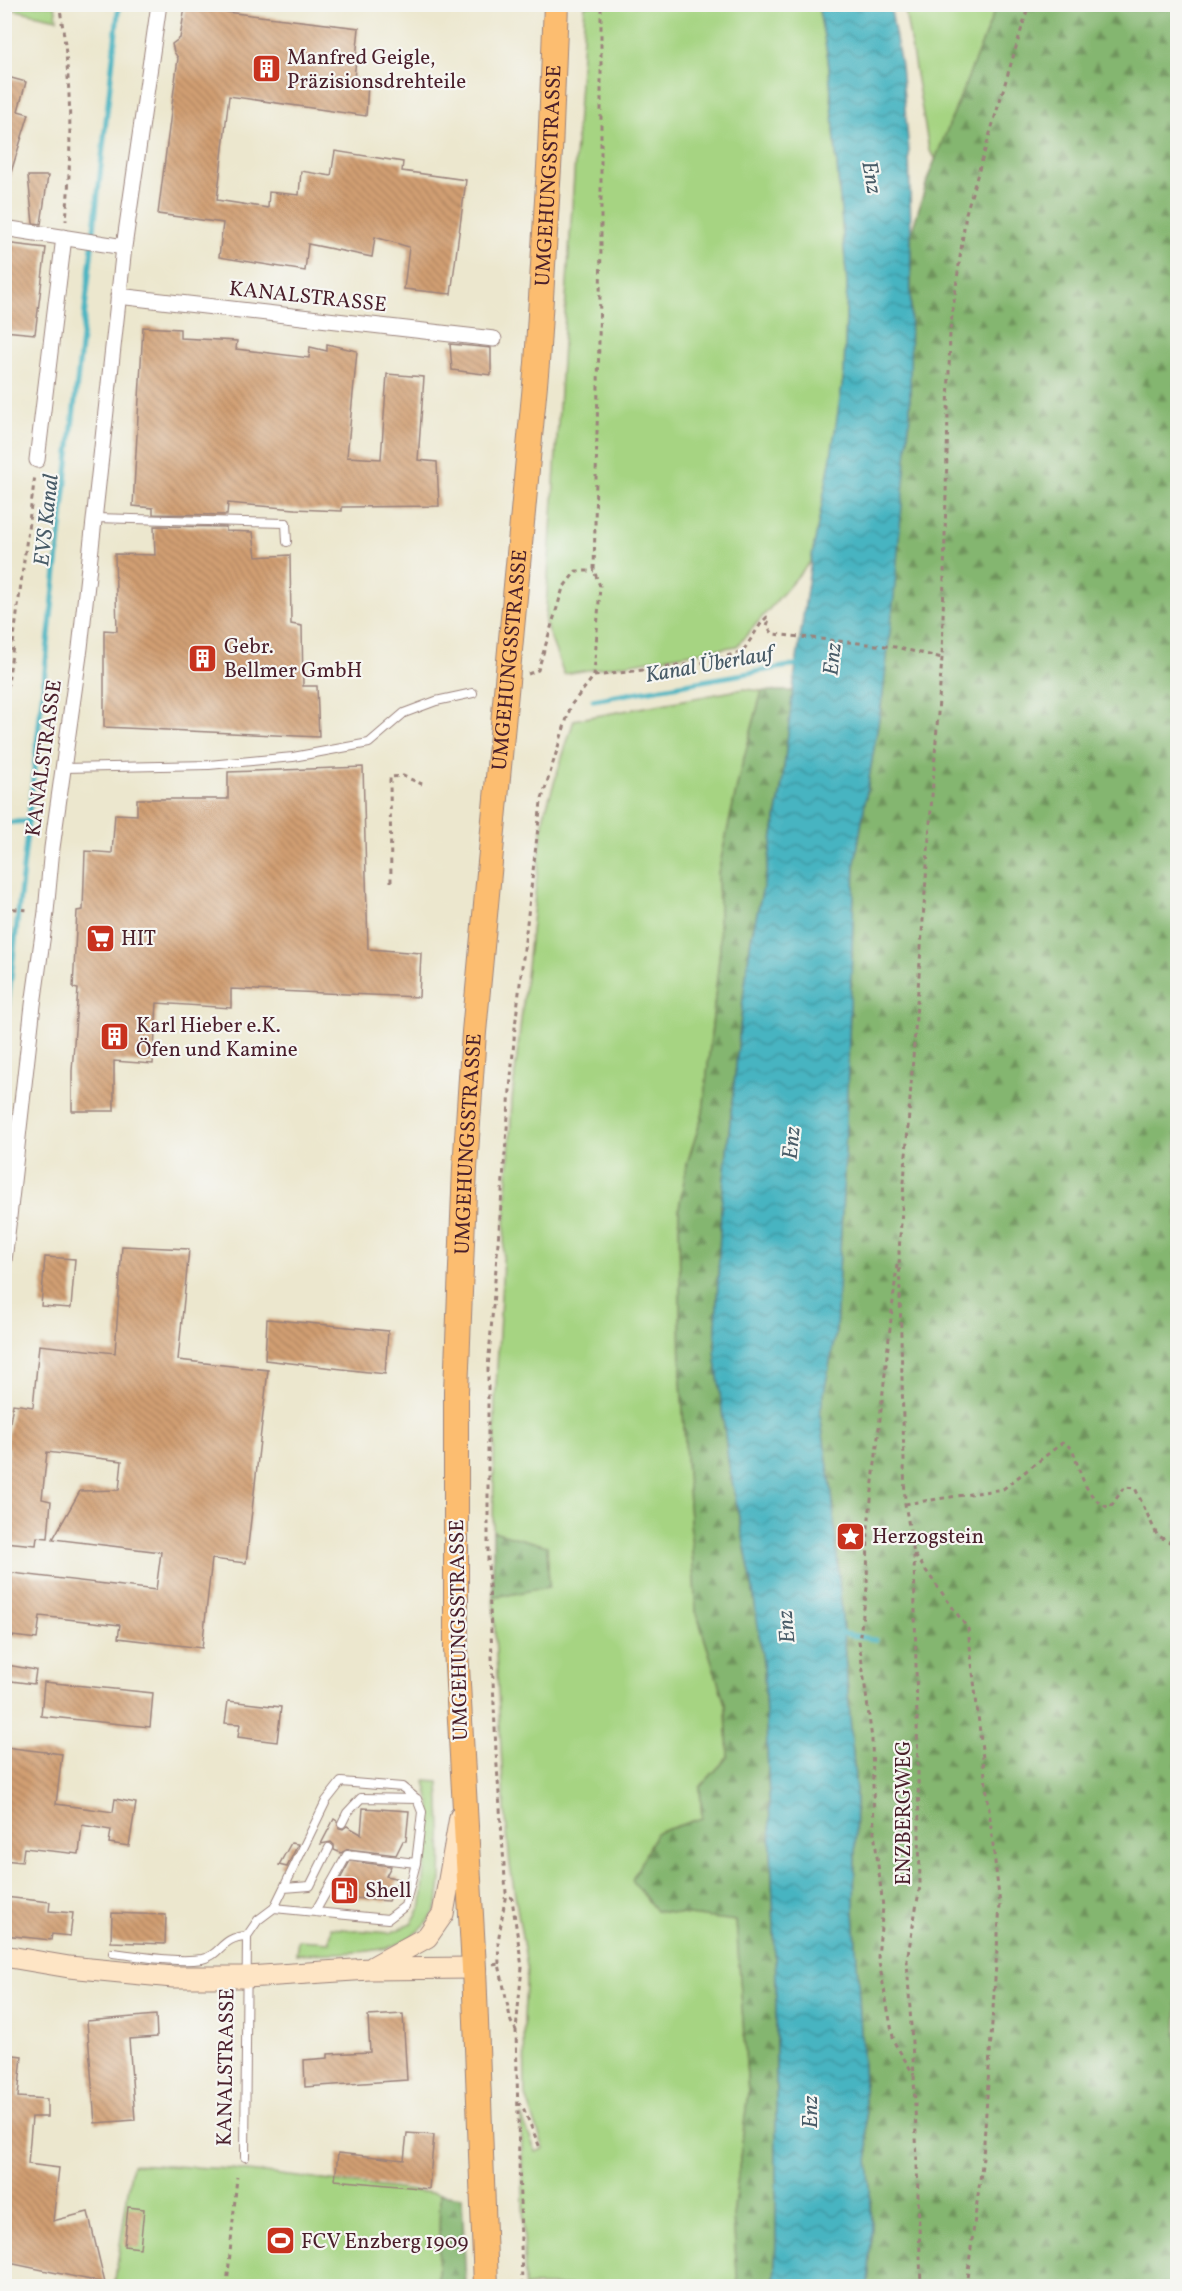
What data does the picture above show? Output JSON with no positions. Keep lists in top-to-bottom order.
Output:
{
  "streets": {
    "main road": ["UMGEHUNGSSTRASSE"],
    "street": ["KANALSTRASSE"],
    "path": ["ENZBERGWEG"]
  },
  "water": ["Enz", "EVS Kanal", "Kanal Überlauf"],
  "places": {
    "building": ["Manfred Geigle, Präzisionsdrehteile", "Gebr. Bellmer GmbH", "Karl Hieber e.K. Öfen und Kamine"],
    "supermarket": ["HIT"],
    "place": ["Herzogstein"],
    "fuel station": ["Shell"],
    "sports": ["FCV Enzberg 1909"]
  }
}
